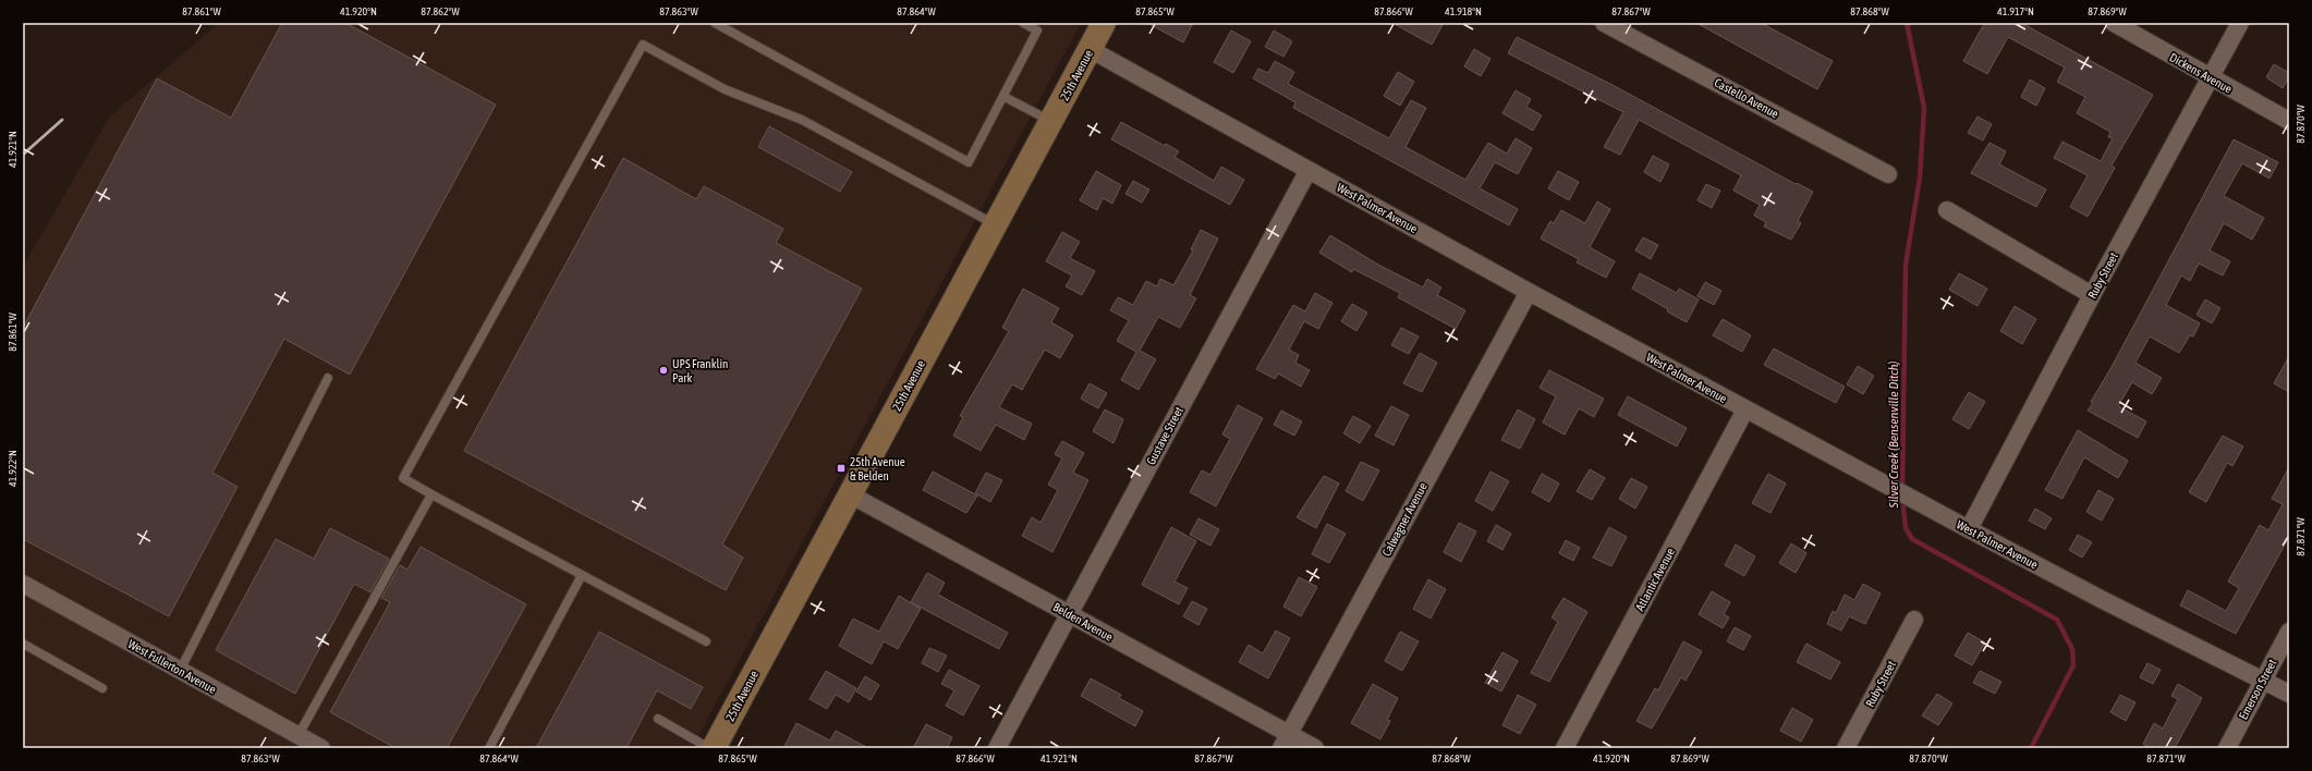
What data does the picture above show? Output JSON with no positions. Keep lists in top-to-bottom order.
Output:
{
  "streets": {
    "main road": ["25th Avenue"],
    "street": [
      "Dickens Avenue",
      "Castello Avenue",
      "West Palmer Avenue",
      "Ruby Street",
      "Gustave Street",
      "Calwagner Avenue",
      "Atlantic Avenue",
      "Belden Avenue",
      "West Fullerton Avenue",
      "Emerson Street"
    ]
  },
  "crossings": [
    ["Dickens Avenue", "Ruby Street"],
    ["25th Avenue", "West Palmer Avenue"],
    ["25th Avenue", "Belden Avenue"],
    ["West Palmer Avenue", "Ruby Street"],
    ["West Palmer Avenue", "Gustave Street"],
    ["West Palmer Avenue", "Calwagner Avenue"],
    ["West Palmer Avenue", "Atlantic Avenue"],
    ["West Palmer Avenue", "Emerson Street"],
    ["Gustave Street", "Belden Avenue"],
    ["Calwagner Avenue", "Belden Avenue"]
  ],
  "water": ["Silver Creek (Bensenville Ditch)"],
  "places": {
    "other": ["UPS Franklin Park"],
    "transit": ["25th Avenue & Belden"]
  },
  "coordinates": [
    "87.861°W",
    "41.920°N",
    "87.862°W",
    "87.863°W",
    "87.864°W",
    "87.865°W",
    "87.866°W",
    "41.918°N",
    "87.867°W",
    "87.868°W",
    "41.917°N",
    "87.869°W",
    "87.870°W",
    "41.921°N",
    "41.922°N",
    "87.871°W"
  ]
}
